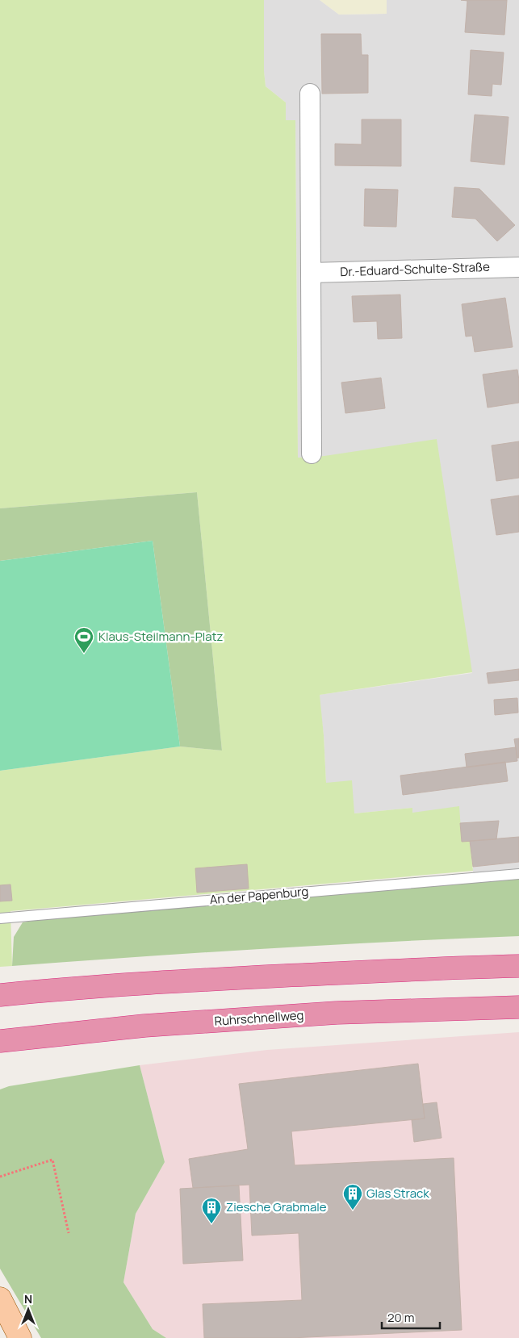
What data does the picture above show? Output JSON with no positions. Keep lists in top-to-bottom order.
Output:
{
  "streets": {
    "highway": ["Ruhrschnellweg"],
    "street": ["Dr.-Eduard-Schulte-Straße"],
    "lane": ["An der Papenburg"]
  },
  "places": {
    "sports": ["Klaus-Steilmann-Platz"],
    "building": ["Glas Strack", "Ziesche Grabmale"]
  },
  "scale_bar": "20 m",
  "north": "top"
}
